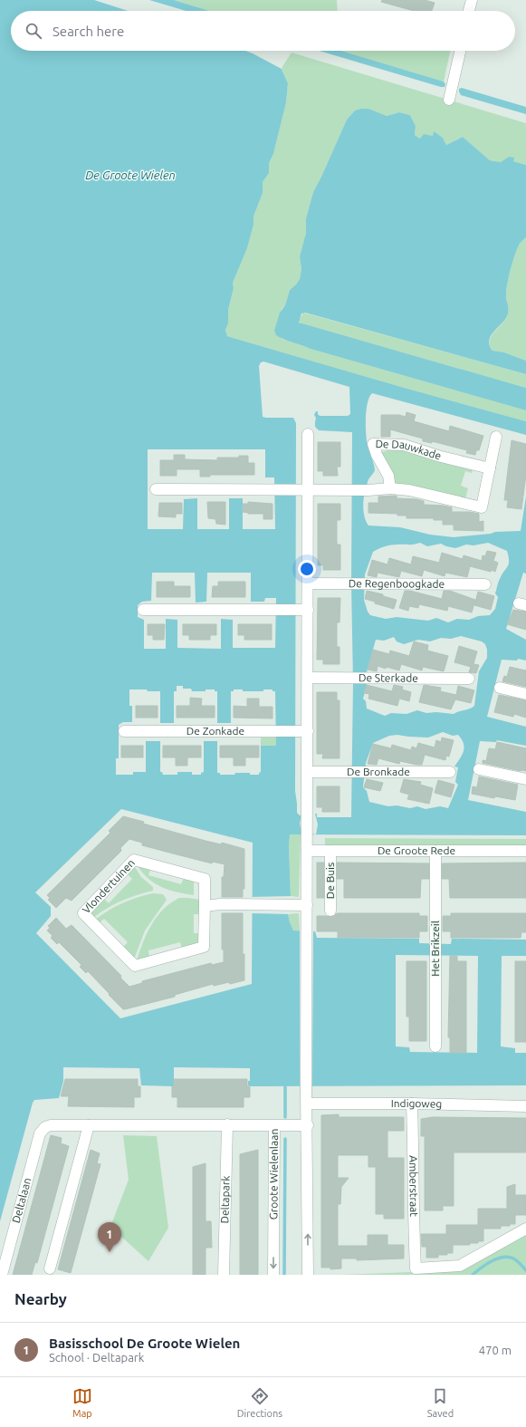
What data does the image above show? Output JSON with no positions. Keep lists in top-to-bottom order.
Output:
{
  "streets": {
    "street": [
      "De Dauwkade",
      "De Regenboogkade",
      "De Sterkade",
      "De Zonkade",
      "De Bronkade",
      "De Groote Rede",
      "De Buis",
      "Vlondertuinen",
      "Het Brikzeil",
      "Indigoweg",
      "Groote Wielenlaan",
      "Amberstraat",
      "Deltapark",
      "Deltalaan"
    ]
  },
  "crossings": [
    ["De Groote Rede", "De Buis"],
    ["De Groote Rede", "Het Brikzeil"],
    ["Indigoweg", "Amberstraat"]
  ],
  "water": ["De Groote Wielen"],
  "page": {
    "search": "Search here",
    "pins": "1",
    "heading": "Nearby",
    "list": [
      {
        "mark": "1",
        "name": "Basisschool De Groote Wielen",
        "note": "School · Deltapark",
        "value": "470 m"
      }
    ],
    "nav": ["Map", "Directions", "Saved"]
  }
}
